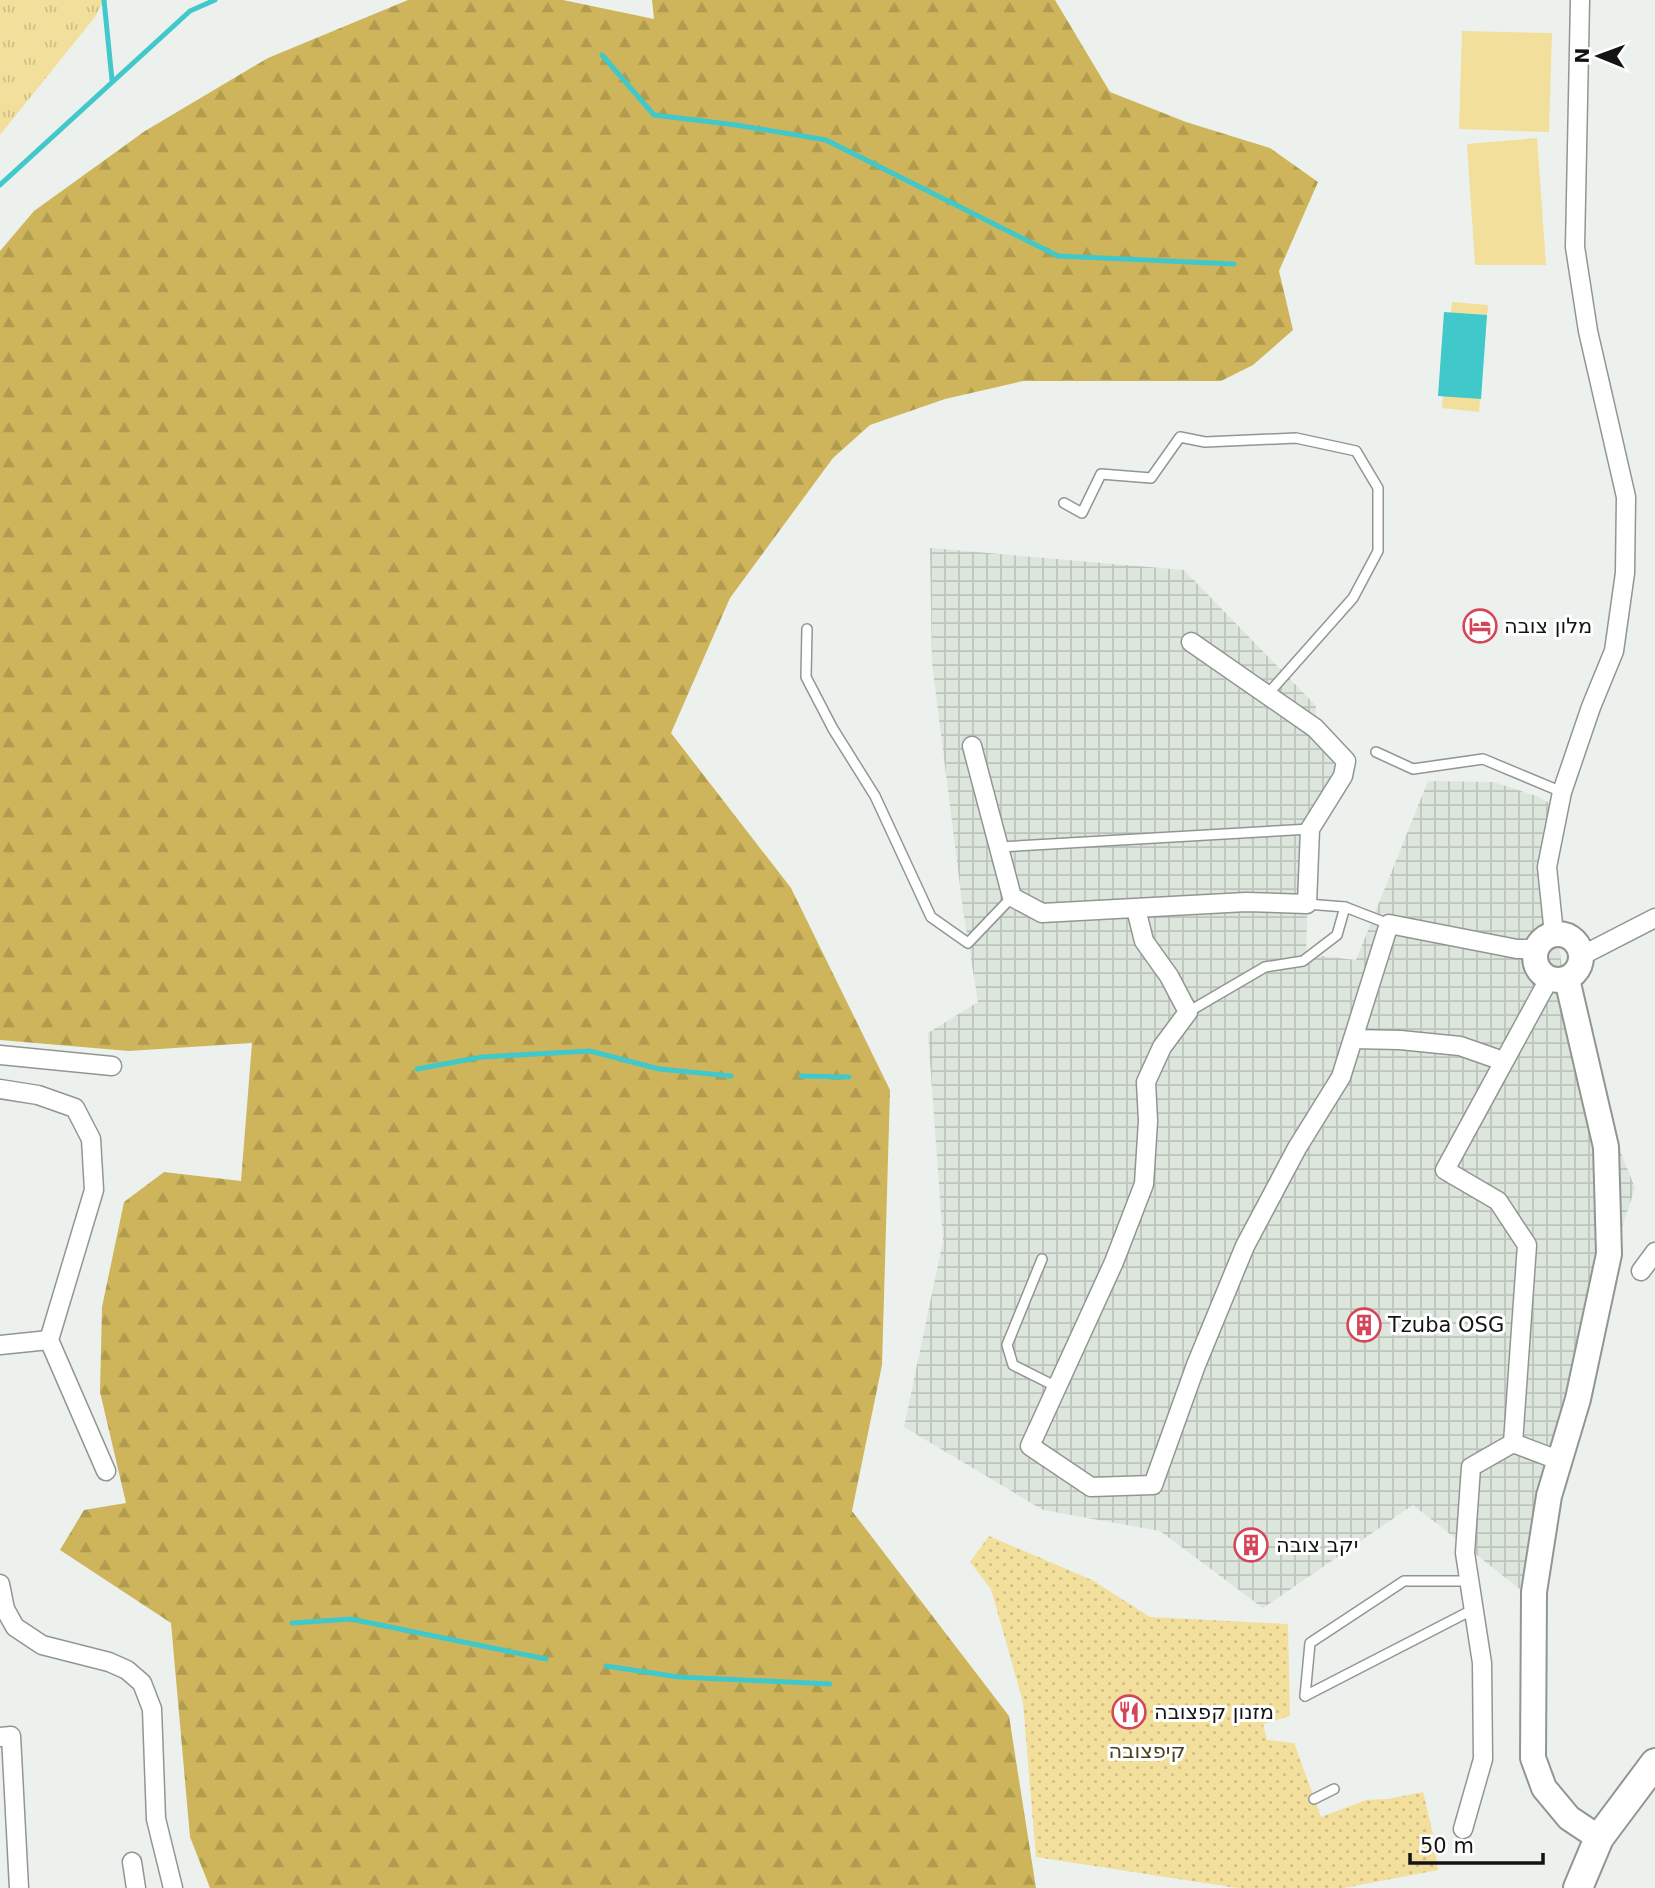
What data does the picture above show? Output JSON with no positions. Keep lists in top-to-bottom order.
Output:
{
  "parks": ["קיפצובה"],
  "places": {
    "hotel": ["מלון צובה"],
    "building": ["Tzuba OSG", "יקב צובה"],
    "restaurant": ["מזנון קפצובה"]
  },
  "scale_bar": "50 m",
  "north": "left"
}
